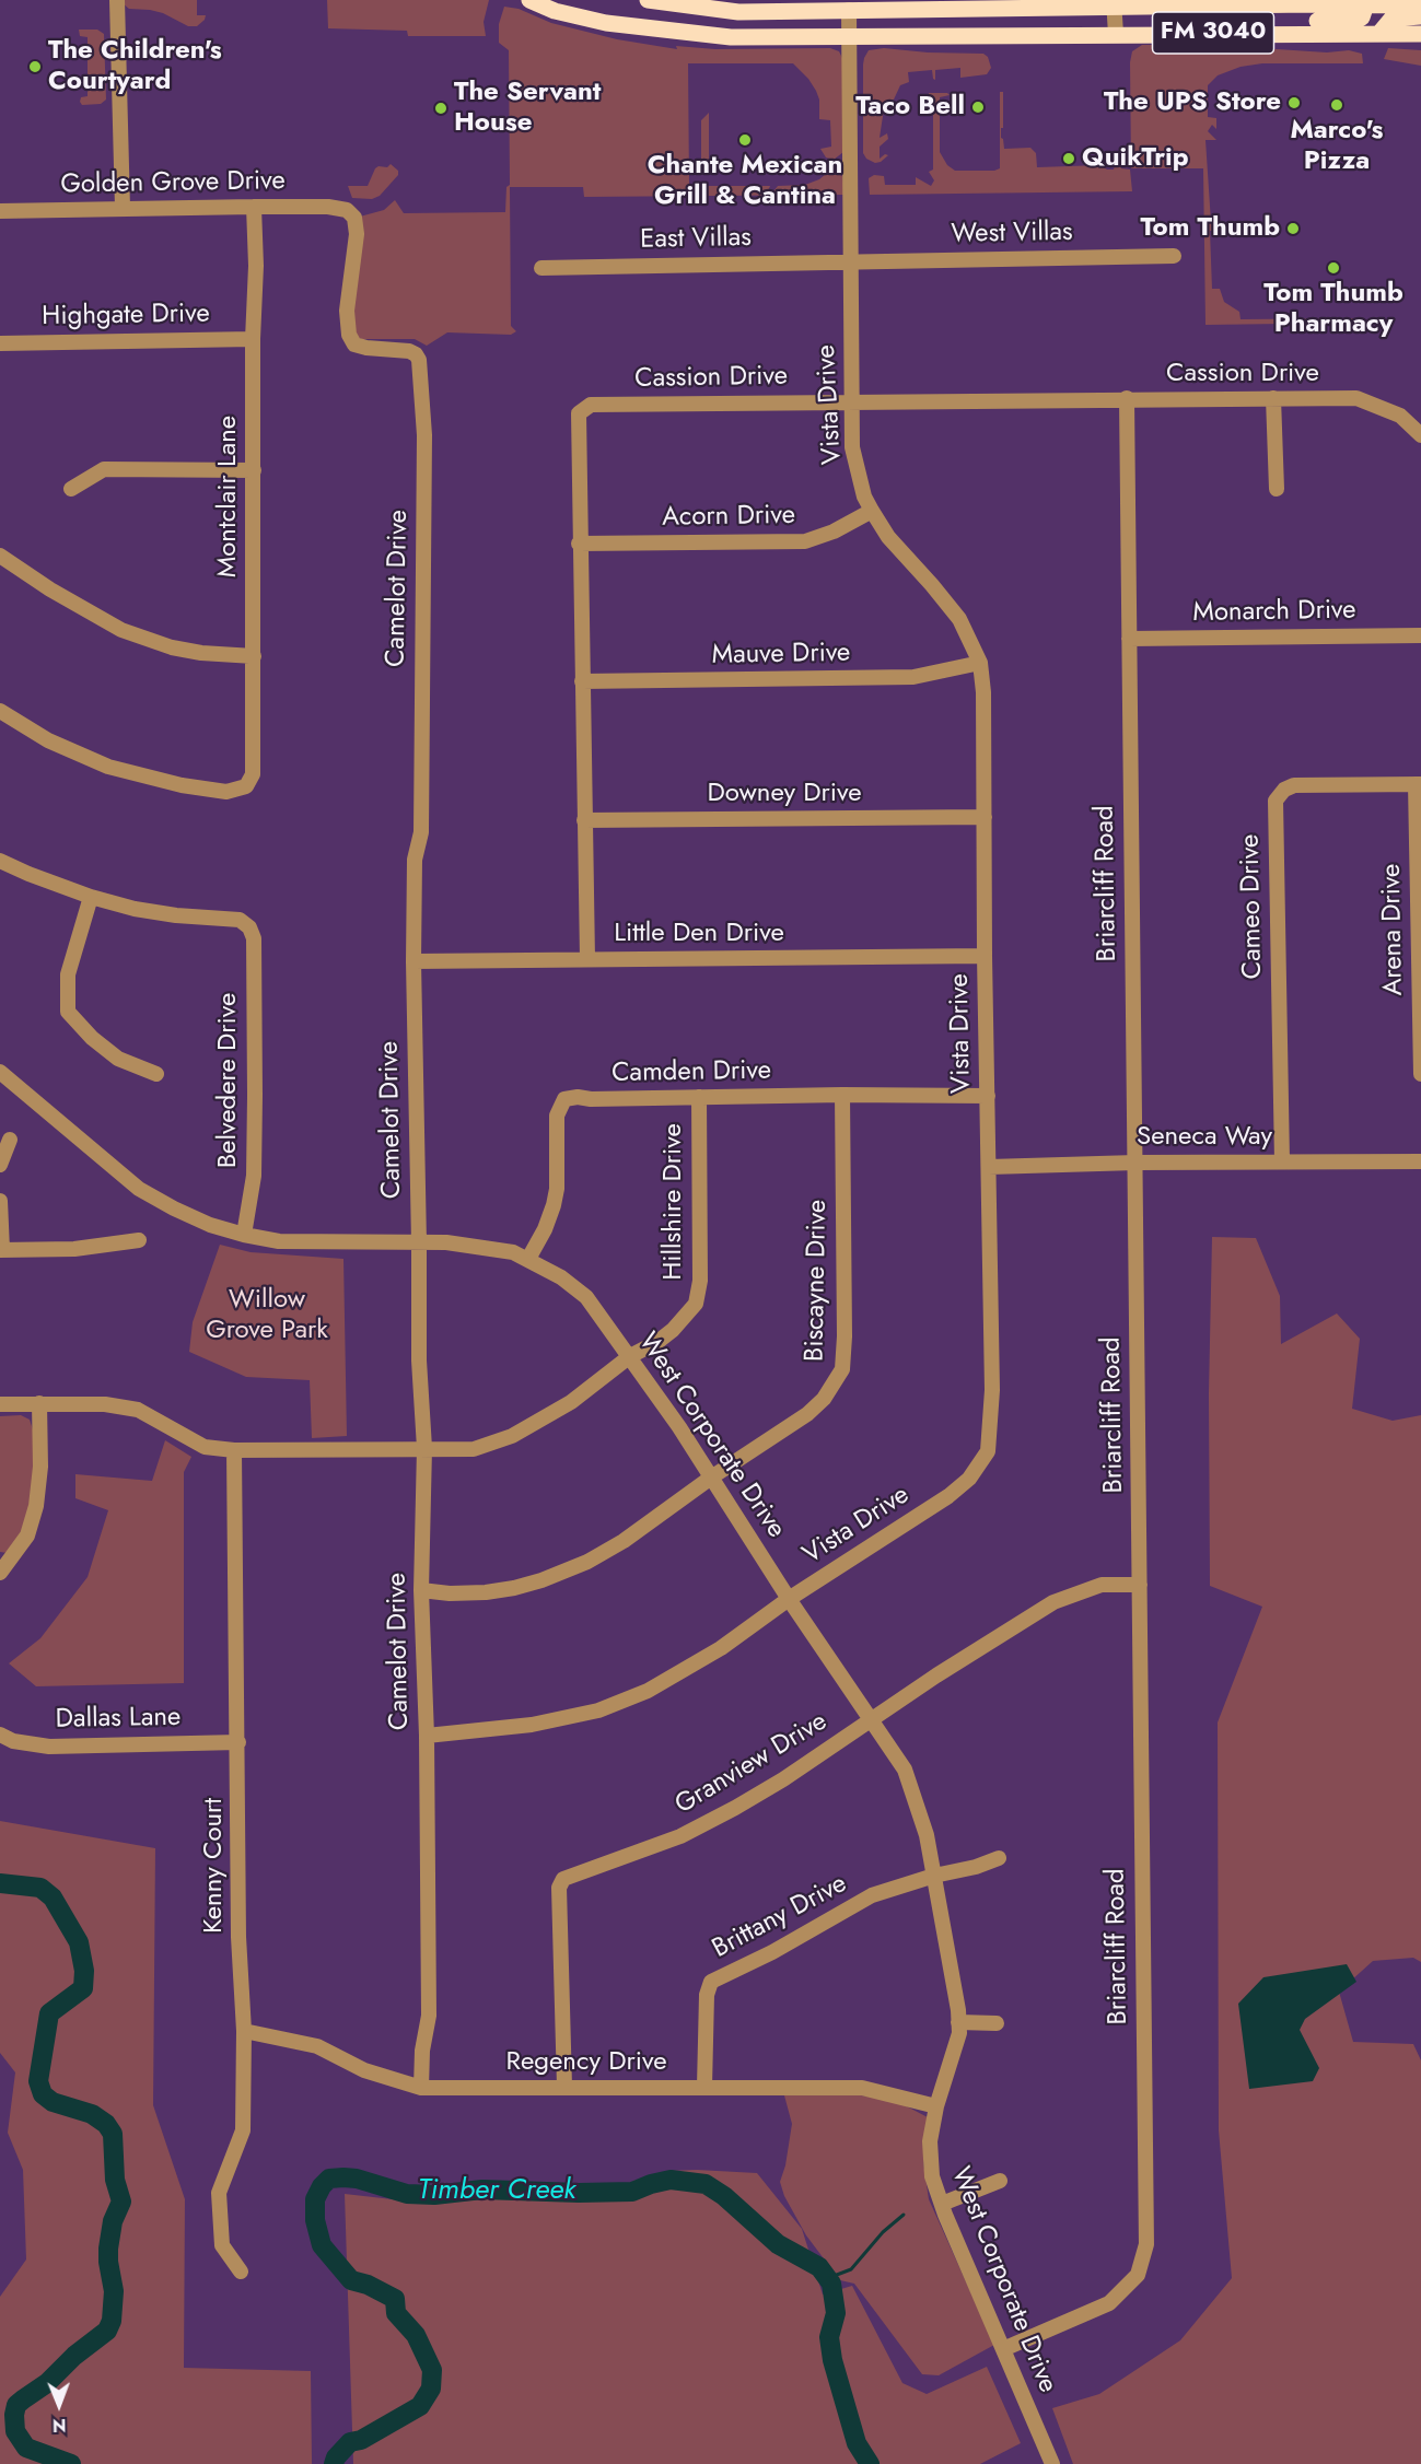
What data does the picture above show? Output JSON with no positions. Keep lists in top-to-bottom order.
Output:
{
  "streets": {
    "main road": ["FM 3040"],
    "street": [
      "Golden Grove Drive",
      "West Villas",
      "East Villas",
      "Highgate Drive",
      "Cassion Drive",
      "Vista Drive",
      "Montclair Lane",
      "Acorn Drive",
      "Camelot Drive",
      "Monarch Drive",
      "Mauve Drive",
      "Downey Drive",
      "Briarcliff Road",
      "Cameo Drive",
      "Arena Drive",
      "Little Den Drive",
      "Camden Drive",
      "Belvedere Drive",
      "Seneca Way",
      "Hillshire Drive",
      "Biscayne Drive",
      "West Corporate Drive",
      "Dallas Lane",
      "Granview Drive",
      "Kenny Court",
      "Brittany Drive",
      "Regency Drive"
    ]
  },
  "crossings": [
    ["FM 3040", "Vista Drive"],
    ["Golden Grove Drive", "Montclair Lane"],
    ["Golden Grove Drive", "Camelot Drive"],
    ["West Villas", "East Villas"],
    ["West Villas", "Vista Drive"],
    ["East Villas", "Vista Drive"],
    ["Highgate Drive", "Montclair Lane"],
    ["Cassion Drive", "Vista Drive"],
    ["Cassion Drive", "Acorn Drive"],
    ["Cassion Drive", "Mauve Drive"],
    ["Cassion Drive", "Downey Drive"],
    ["Cassion Drive", "Briarcliff Road"],
    ["Cassion Drive", "Little Den Drive"],
    ["Vista Drive", "Acorn Drive"],
    ["Vista Drive", "Camelot Drive"],
    ["Vista Drive", "Mauve Drive"],
    ["Vista Drive", "Downey Drive"],
    ["Vista Drive", "Little Den Drive"],
    ["Vista Drive", "Camden Drive"],
    ["Vista Drive", "Seneca Way"],
    ["Vista Drive", "West Corporate Drive"],
    ["Camelot Drive", "Little Den Drive"],
    ["Camelot Drive", "Hillshire Drive"],
    ["Camelot Drive", "Biscayne Drive"],
    ["Camelot Drive", "West Corporate Drive"],
    ["Camelot Drive", "Regency Drive"],
    ["Monarch Drive", "Briarcliff Road"],
    ["Briarcliff Road", "Seneca Way"],
    ["Briarcliff Road", "West Corporate Drive"],
    ["Briarcliff Road", "Granview Drive"],
    ["Cameo Drive", "Arena Drive"],
    ["Cameo Drive", "Seneca Way"],
    ["Camden Drive", "Hillshire Drive"],
    ["Camden Drive", "Biscayne Drive"],
    ["Camden Drive", "West Corporate Drive"],
    ["Belvedere Drive", "West Corporate Drive"],
    ["Hillshire Drive", "West Corporate Drive"],
    ["Hillshire Drive", "Kenny Court"],
    ["Biscayne Drive", "West Corporate Drive"],
    ["West Corporate Drive", "Granview Drive"],
    ["West Corporate Drive", "Brittany Drive"],
    ["West Corporate Drive", "Regency Drive"],
    ["Dallas Lane", "Kenny Court"],
    ["Granview Drive", "Regency Drive"],
    ["Kenny Court", "Regency Drive"],
    ["Brittany Drive", "Regency Drive"]
  ],
  "water": ["Timber Creek"],
  "parks": ["Willow Grove Park"],
  "places": [
    "The Children's Courtyard",
    "The UPS Store",
    "Marco's Pizza",
    "Taco Bell",
    "The Servant House",
    "Chante Mexican Grill & Cantina",
    "QuikTrip",
    "Tom Thumb",
    "Tom Thumb Pharmacy"
  ],
  "north": "bottom"
}
